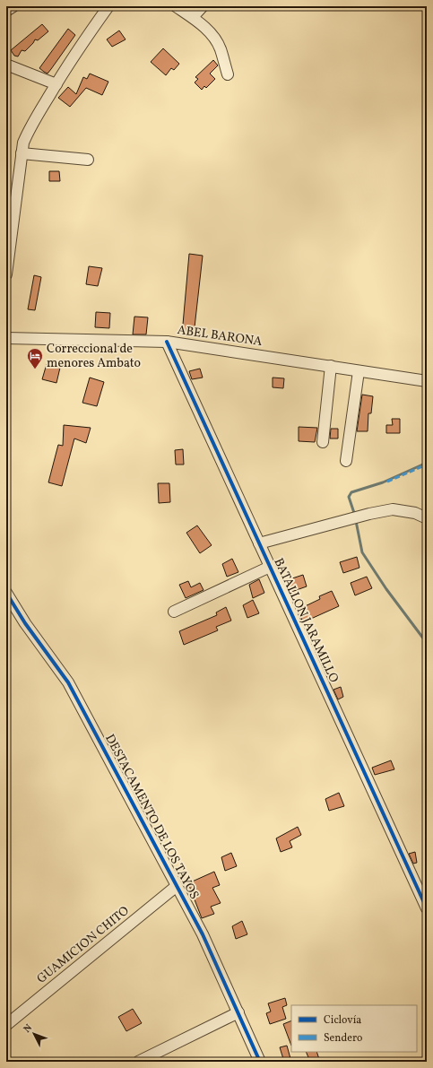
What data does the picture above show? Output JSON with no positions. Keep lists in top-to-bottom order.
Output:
{
  "streets": {
    "street": [
      "ABEL BARONA",
      "BATALLON JARAMILLO",
      "DESTACAMENTO DE LOS TAYOS",
      "GUAMICION CHITO"
    ]
  },
  "crossings": [
    ["ABEL BARONA", "BATALLON JARAMILLO"],
    ["DESTACAMENTO DE LOS TAYOS", "GUAMICION CHITO"]
  ],
  "places": {
    "hotel": ["Correccional de menores Ambato"]
  },
  "legend": ["Ciclovía", "Sendero"],
  "north": "top left"
}
